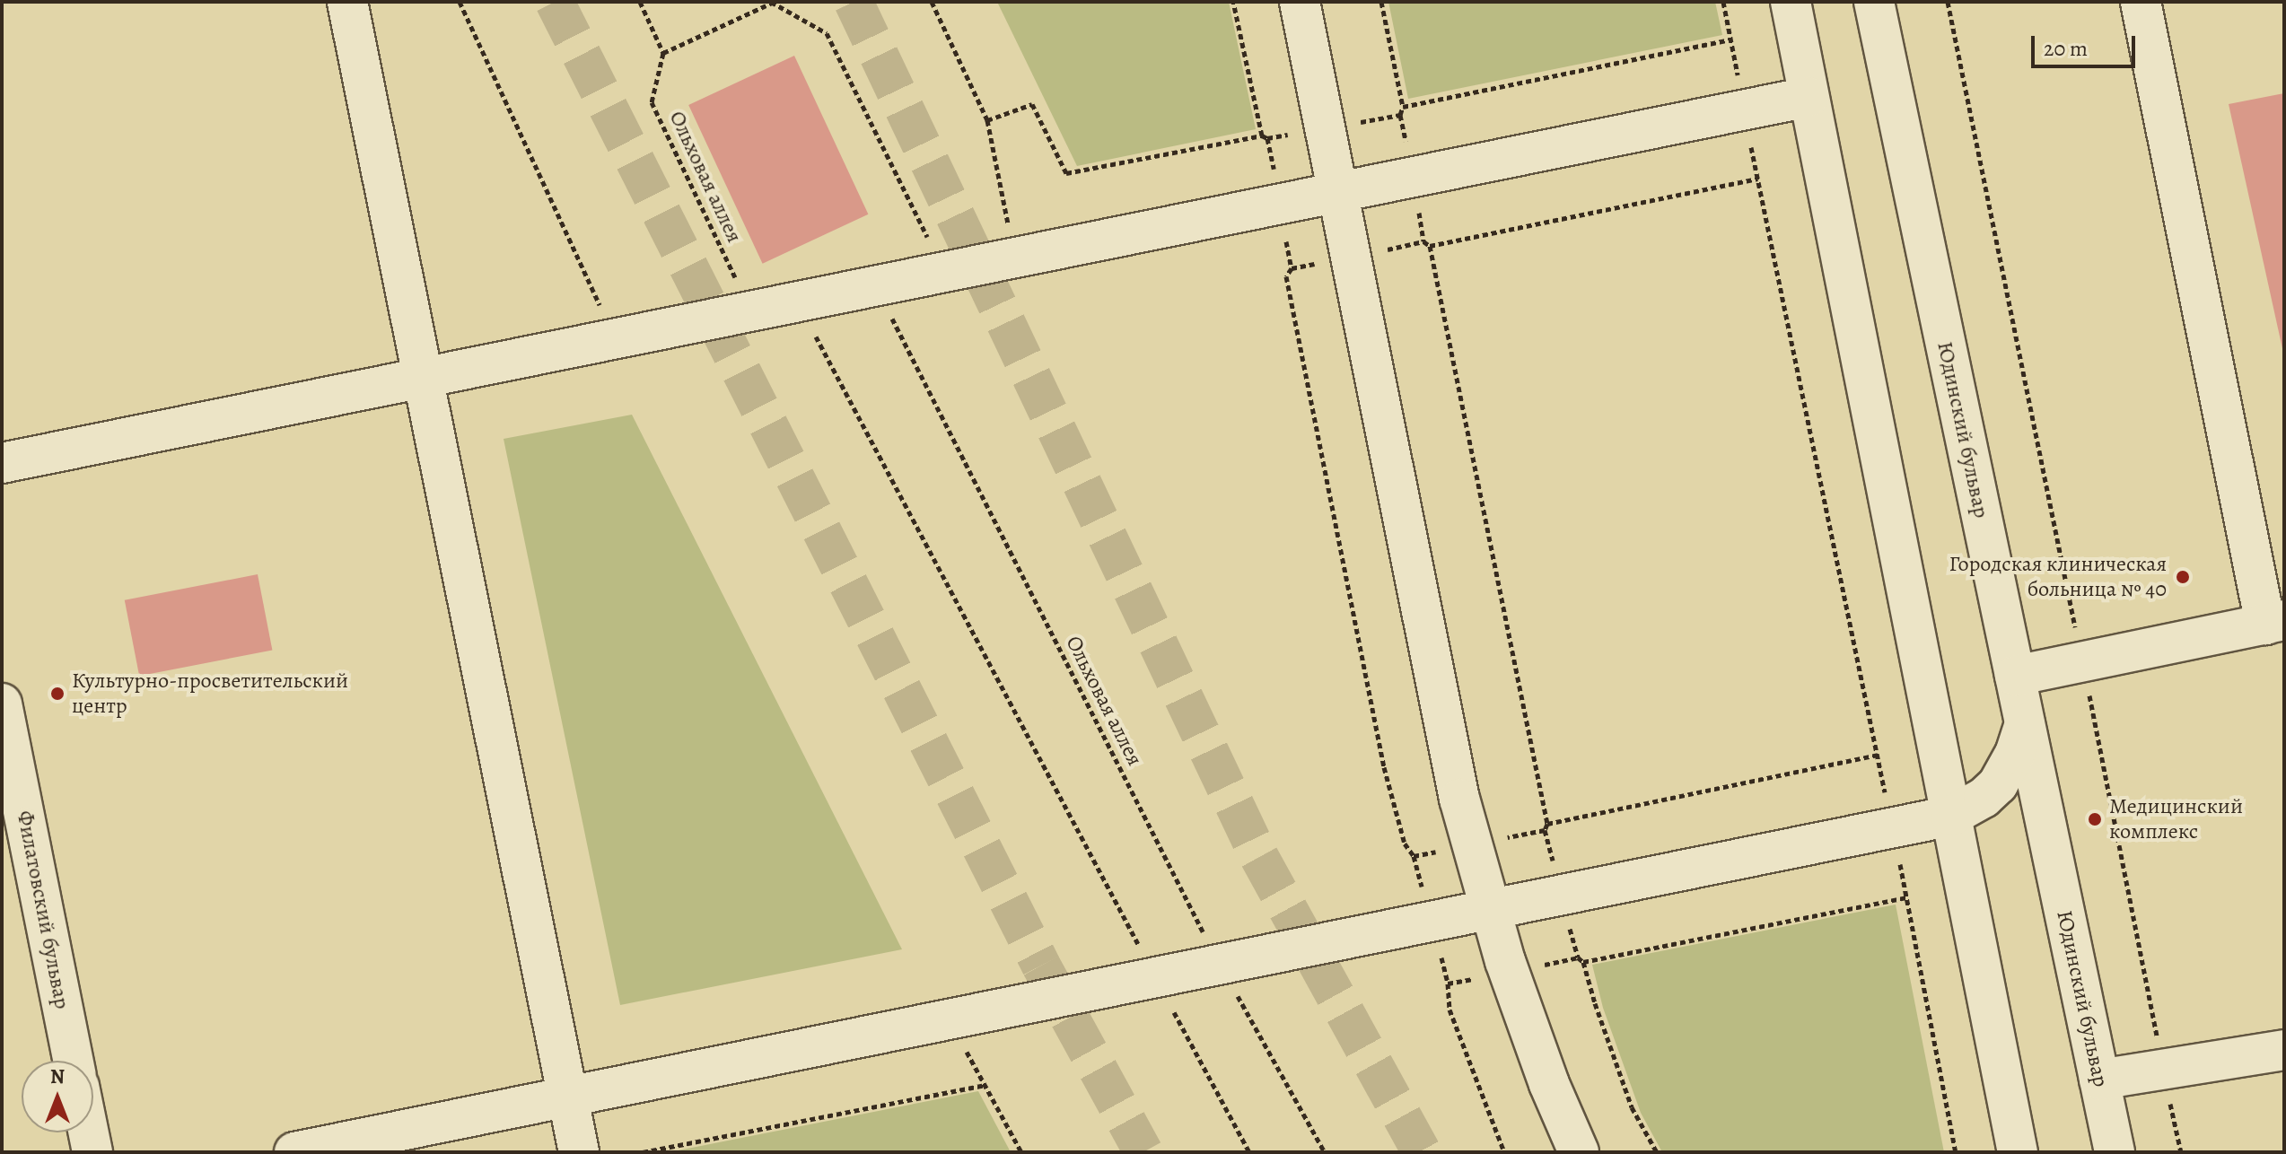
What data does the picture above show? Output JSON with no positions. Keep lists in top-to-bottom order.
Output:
{
  "streets": {
    "street": ["Юдинский бульвар", "Филатовский бульвар"],
    "path": ["Ольховая аллея"]
  },
  "places": ["Городская клиническая больница № 40", "Культурно-просветительский центр", "Медицинский комплекс"],
  "scale_bar": "20 m",
  "north": "top"
}
